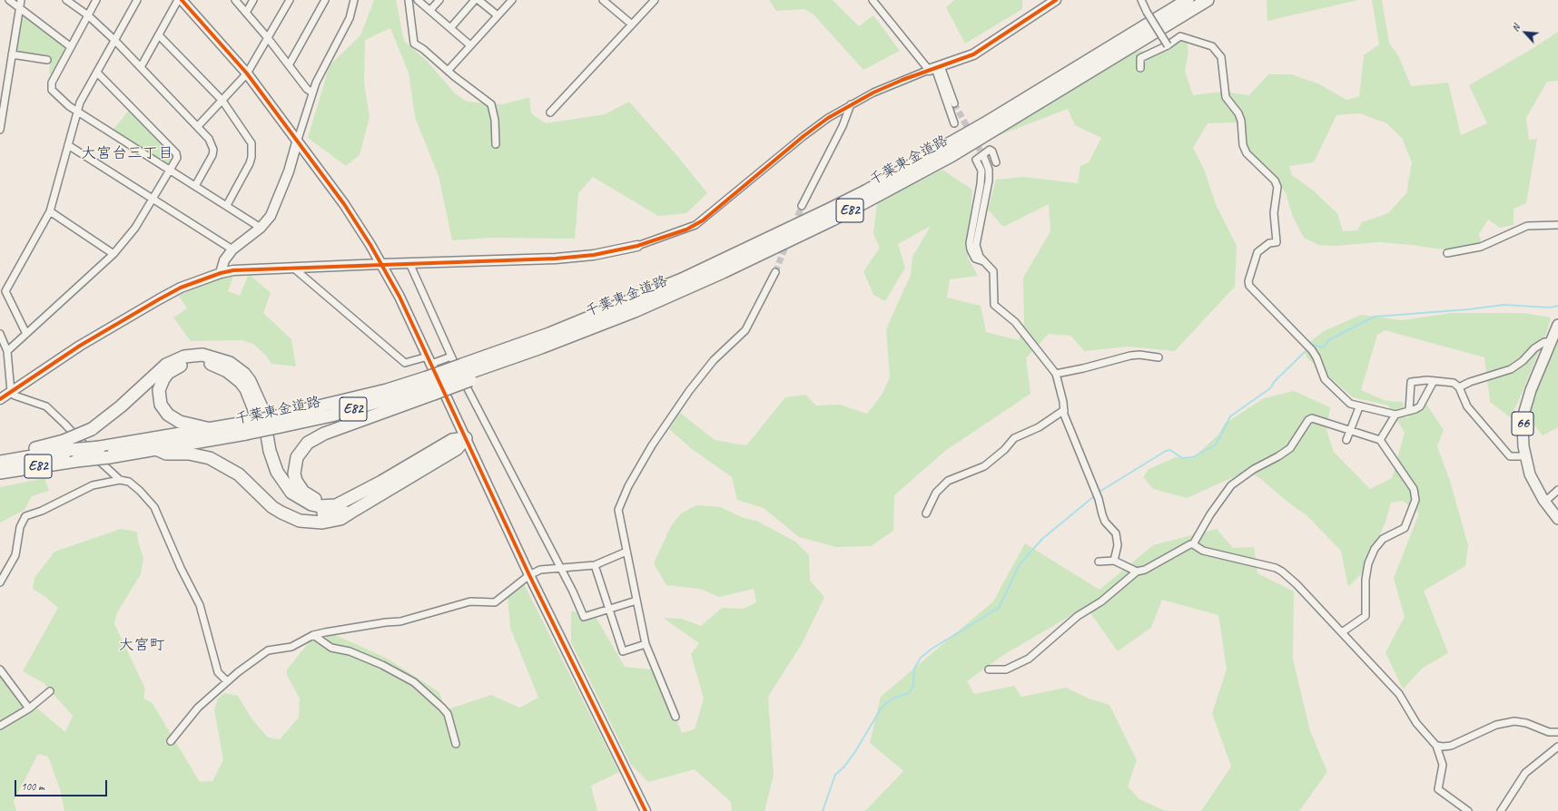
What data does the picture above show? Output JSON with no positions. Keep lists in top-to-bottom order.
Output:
{
  "streets": {
    "highway": ["千葉東金道路", "E82"],
    "main road": ["66"]
  },
  "districts": ["大宮台三丁目", "大宮町"],
  "scale_bar": "100 m",
  "north": "top left"
}
